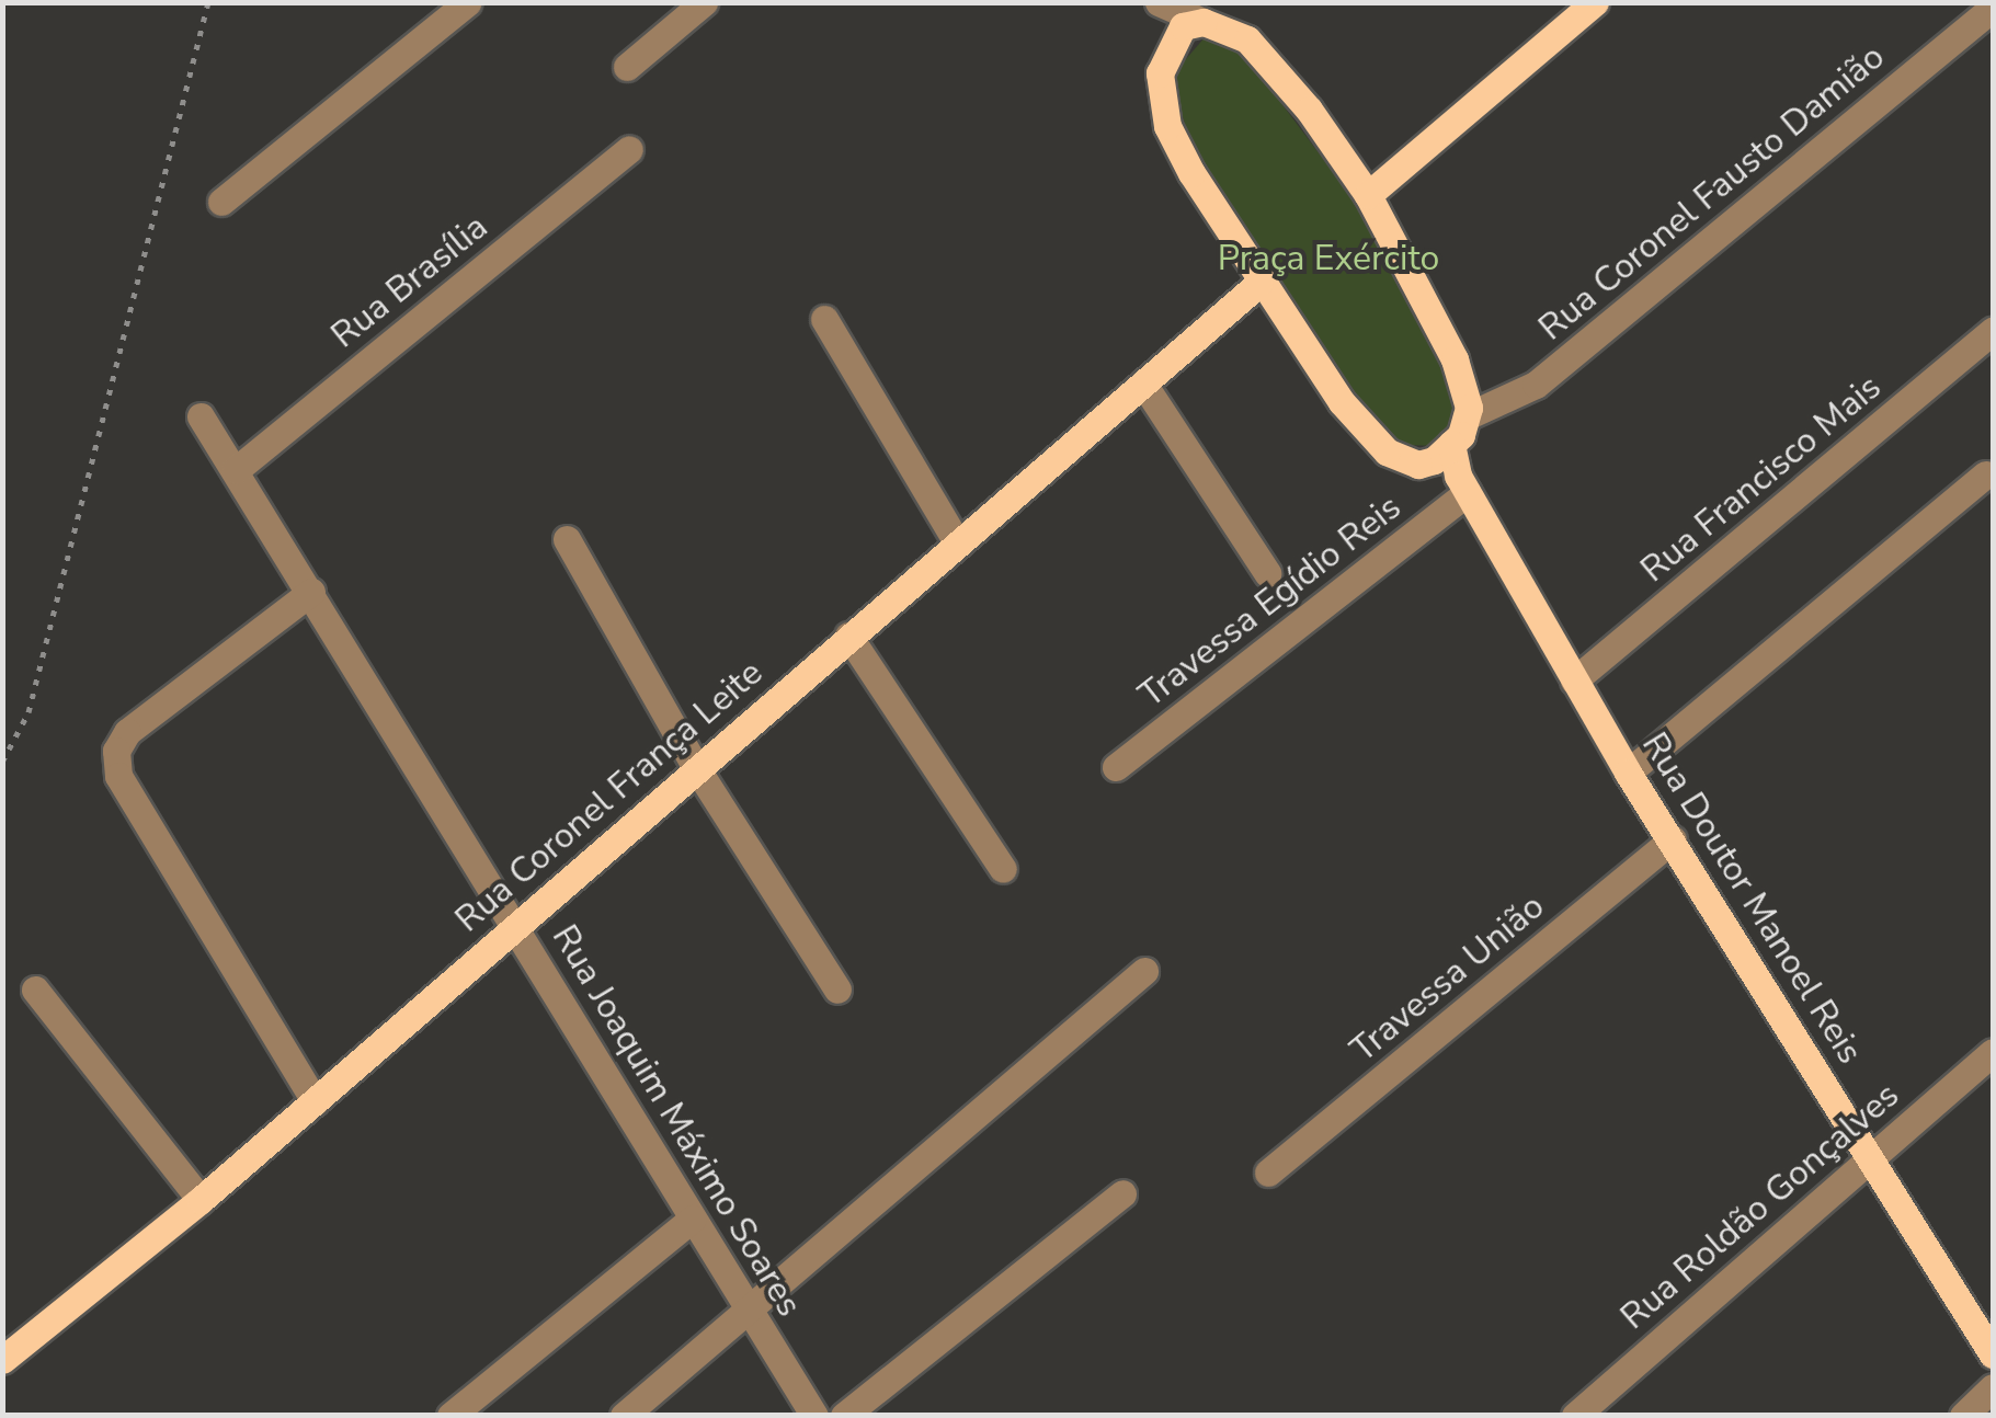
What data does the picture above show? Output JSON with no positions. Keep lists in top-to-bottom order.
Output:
{
  "streets": {
    "main road": ["Rua Coronel França Leite", "Rua Doutor Manoel Reis"],
    "street": [
      "Rua Coronel Fausto Damião",
      "Rua Brasília",
      "Rua Francisco Mais",
      "Travessa Egídio Reis",
      "Travessa União",
      "Rua Joaquim Máximo Soares",
      "Rua Roldão Gonçalves"
    ]
  },
  "crossings": [
    ["Rua Brasília", "Rua Joaquim Máximo Soares"],
    ["Rua Francisco Mais", "Rua Doutor Manoel Reis"],
    ["Travessa Egídio Reis", "Rua Doutor Manoel Reis"],
    ["Rua Coronel França Leite", "Rua Joaquim Máximo Soares"],
    ["Rua Doutor Manoel Reis", "Travessa União"],
    ["Rua Doutor Manoel Reis", "Rua Roldão Gonçalves"]
  ],
  "parks": ["Praça Exército"]
}
